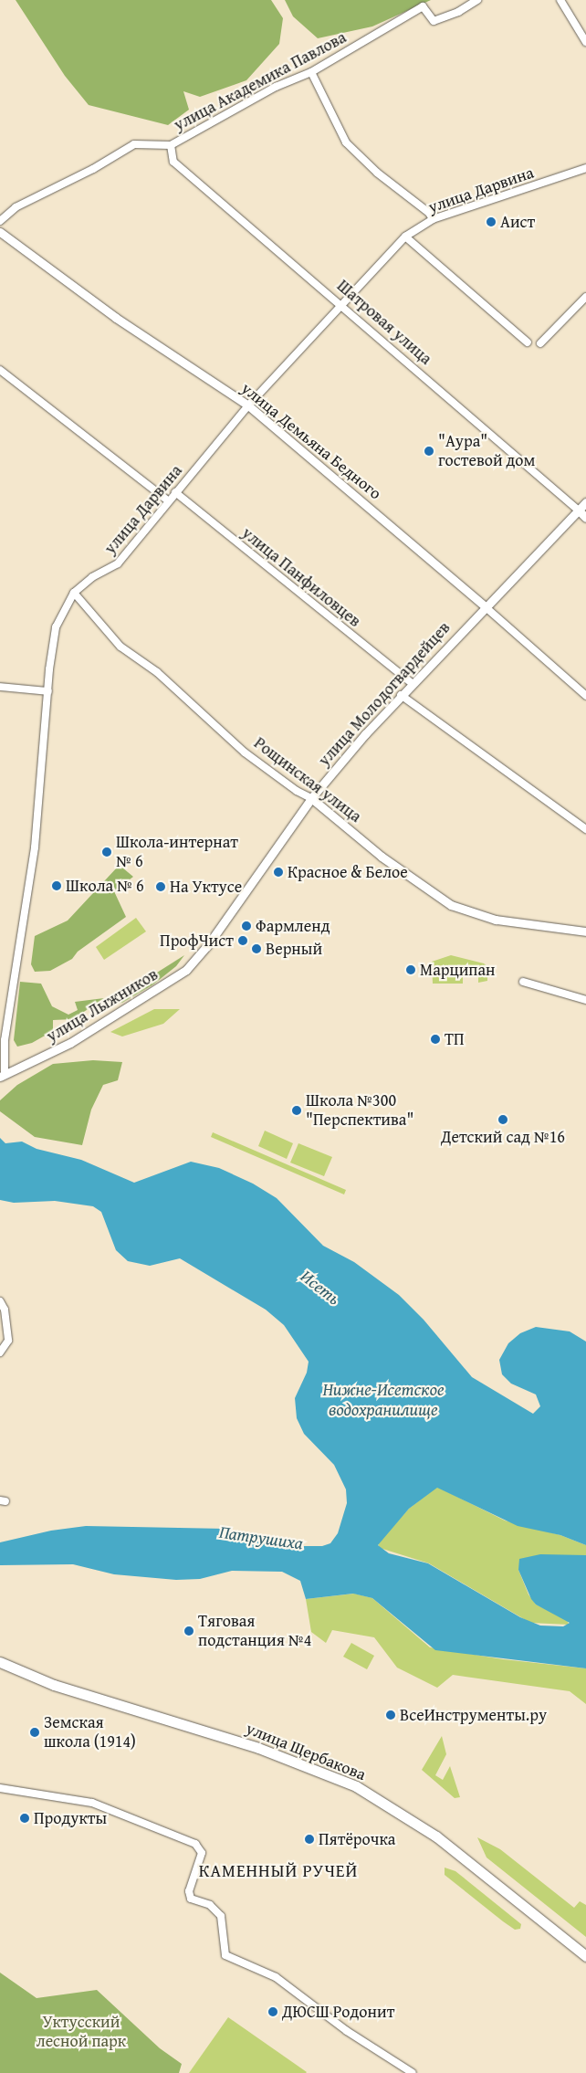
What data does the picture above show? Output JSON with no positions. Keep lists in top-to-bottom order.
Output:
{
  "streets": {
    "main road": ["улица Щербакова"],
    "street": [
      "улица Академика Павлова",
      "улица Дарвина",
      "Шатровая улица",
      "улица Демьяна Бедного",
      "улица Панфиловцев",
      "улица Молодогвардейцев",
      "Рощинская улица",
      "улица Лыжников"
    ]
  },
  "crossings": [
    ["улица Академика Павлова", "Шатровая улица"],
    ["улица Дарвина", "Шатровая улица"],
    ["улица Дарвина", "улица Демьяна Бедного"],
    ["улица Дарвина", "улица Панфиловцев"],
    ["улица Дарвина", "Рощинская улица"],
    ["улица Дарвина", "улица Лыжников"],
    ["Шатровая улица", "улица Молодогвардейцев"],
    ["улица Демьяна Бедного", "улица Молодогвардейцев"],
    ["улица Панфиловцев", "улица Молодогвардейцев"],
    ["улица Молодогвардейцев", "Рощинская улица"],
    ["улица Молодогвардейцев", "улица Лыжников"]
  ],
  "districts": ["КАМЕННЫЙ РУЧЕЙ"],
  "water": ["Исеть", "Нижне-Исетское водохранилище", "Патрушиха"],
  "parks": ["Уктусский лесной парк"],
  "places": [
    "Аист",
    "\"Аура\" гостевой дом",
    "Школа-интернат № 6",
    "Красное & Белое",
    "Школа № 6",
    "На Уктусе",
    "Фармленд",
    "ПрофЧист",
    "Верный",
    "Марципан",
    "ТП",
    "Школа №300 \"Перспектива\"",
    "Детский сад №16",
    "Тяговая подстанция №4",
    "ВсеИнструменты.ру",
    "Земская школа (1914)",
    "Продукты",
    "Пятёрочка",
    "ДЮСШ Родонит"
  ]
}
